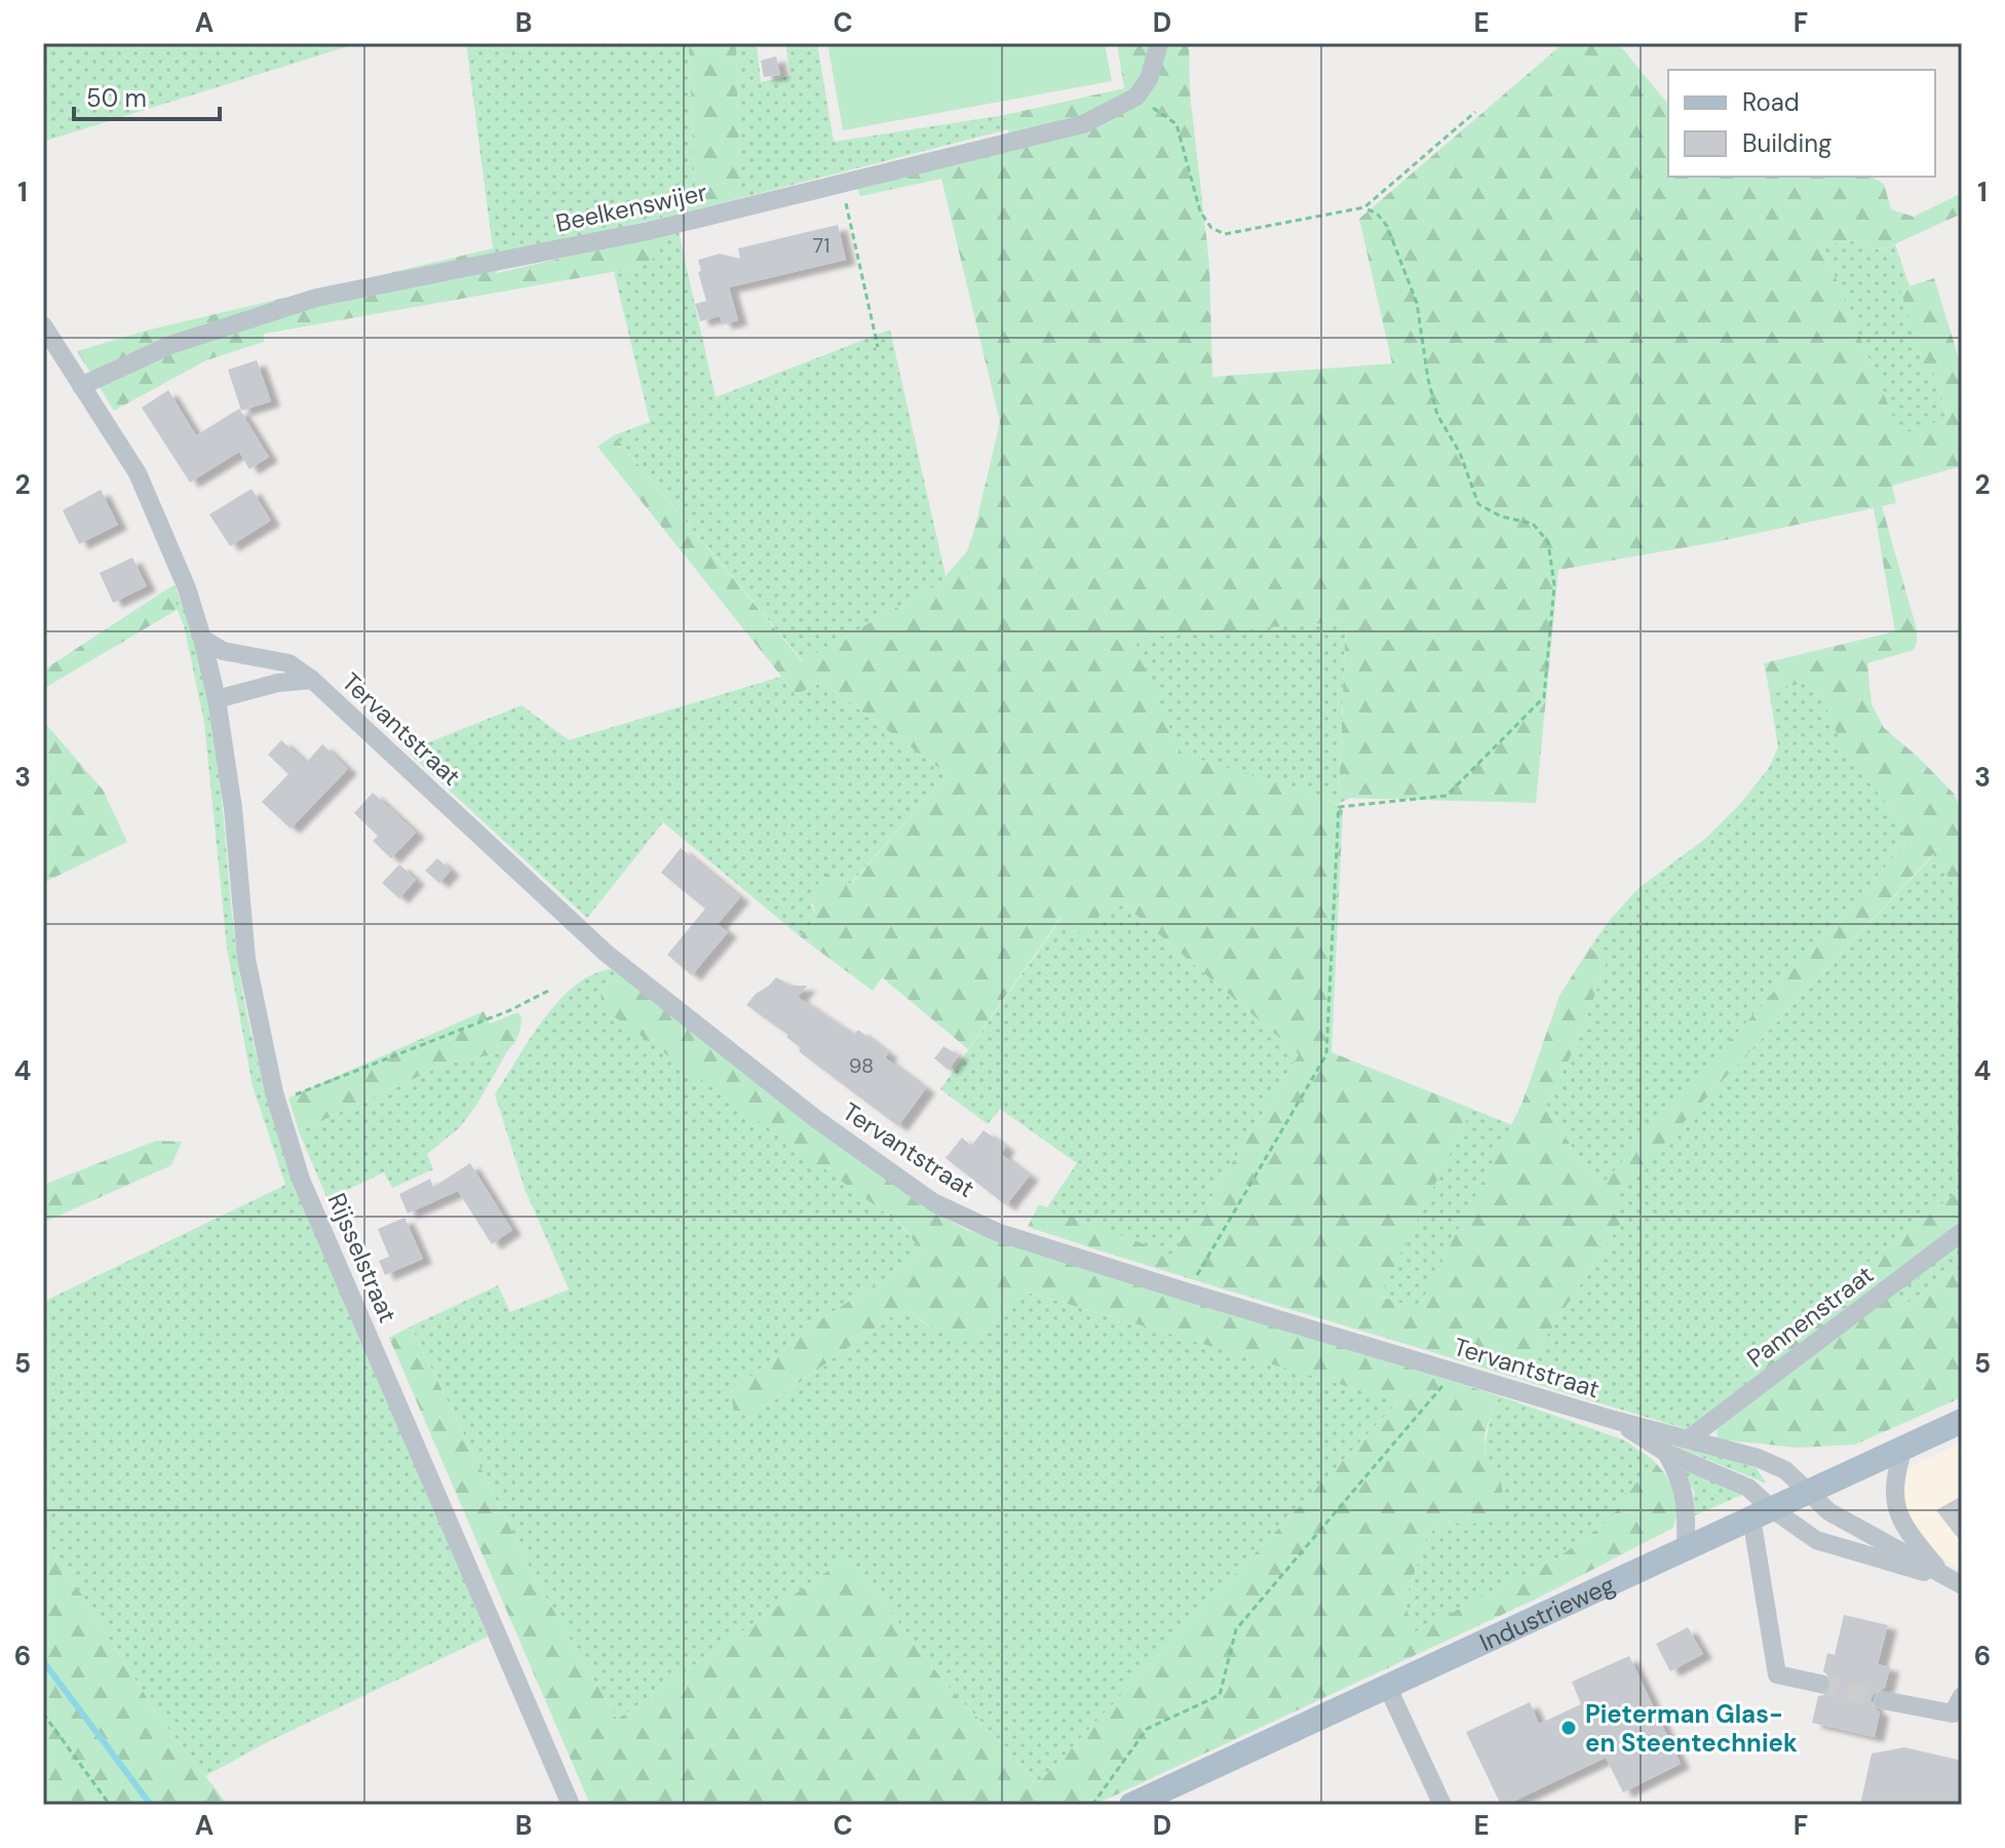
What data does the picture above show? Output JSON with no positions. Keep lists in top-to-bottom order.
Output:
{
  "streets": {
    "main road": ["Industrieweg"],
    "street": [
      "Beelkenswijer",
      "Tervantstraat",
      "Rijsselstraat",
      "Pannenstraat"
    ]
  },
  "crossings": [
    ["Tervantstraat", "Rijsselstraat"],
    ["Tervantstraat", "Pannenstraat"],
    ["Tervantstraat", "Industrieweg"]
  ],
  "places": ["Pieterman Glas- en Steentechniek"],
  "house_numbers": ["71", "98"],
  "legend": ["Road", "Building"],
  "scale_bar": "50 m",
  "grid": {
    "columns": [
      "A",
      "B",
      "C",
      "D",
      "E",
      "F"
    ],
    "rows": [
      "1",
      "2",
      "3",
      "4",
      "5",
      "6"
    ]
  }
}
